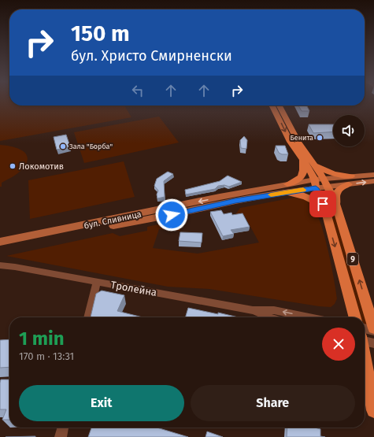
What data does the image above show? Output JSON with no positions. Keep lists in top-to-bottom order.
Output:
{
  "streets": {
    "main road": ["бул. Сливница", "9"],
    "street": ["Тролейна"]
  },
  "crossings": [
    ["бул. Сливница", "9"]
  ],
  "places": ["Бенита", "Зала \"Борба\"", "Локомотив"],
  "page": {
    "turn": ["150 m", "бул. Христо Смирненски"],
    "heading": ["1 min", "170 m · 13:31"],
    "buttons": ["Exit", "Share"]
  }
}
